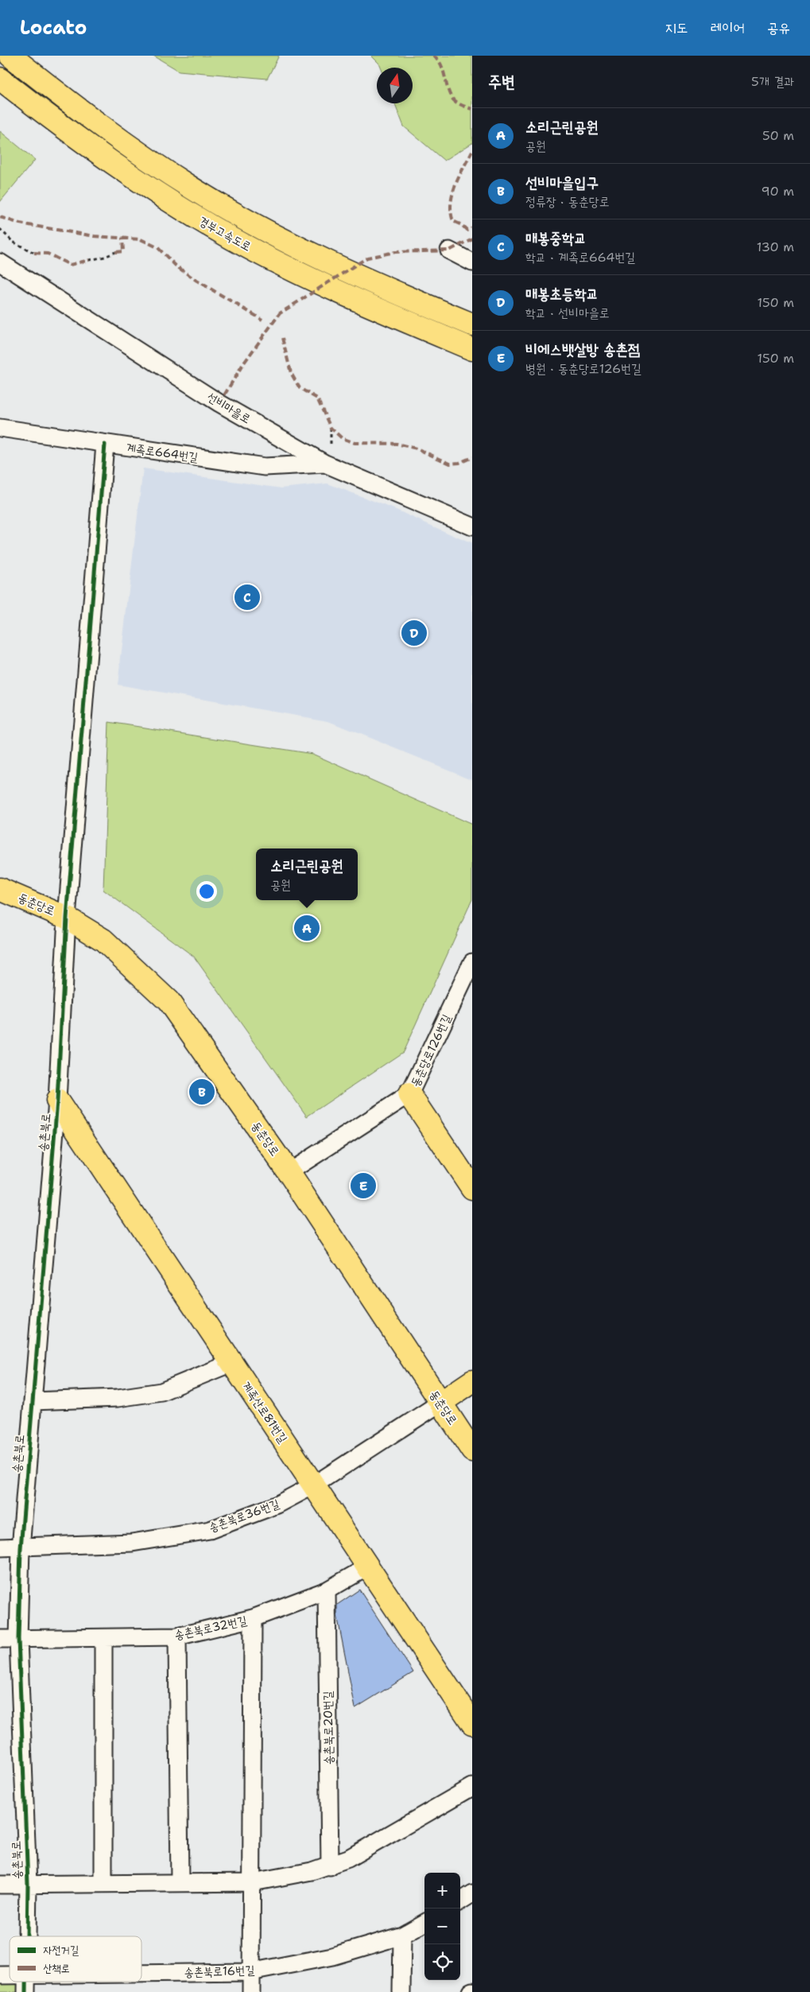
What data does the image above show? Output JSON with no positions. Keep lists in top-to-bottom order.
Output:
{
  "streets": {
    "main road": ["경부고속도로", "동춘당로", "계족산로81번길"],
    "street": [
      "선비마을로",
      "계족로664번길",
      "동춘당로126번길",
      "송촌북로",
      "송촌북로36번길",
      "송촌북로32번길",
      "송촌북로20번길",
      "송촌북로16번길"
    ]
  },
  "crossings": [
    ["선비마을로", "계족로664번길"],
    ["계족로664번길", "송촌북로"],
    ["동춘당로", "동춘당로126번길"],
    ["동춘당로", "송촌북로"],
    ["동춘당로", "송촌북로36번길"],
    ["송촌북로", "계족산로81번길"],
    ["송촌북로", "송촌북로36번길"],
    ["송촌북로", "송촌북로32번길"],
    ["계족산로81번길", "송촌북로36번길"],
    ["계족산로81번길", "송촌북로32번길"],
    ["송촌북로32번길", "송촌북로20번길"]
  ],
  "legend": ["자전거길", "산책로"],
  "north": "top",
  "page": {
    "header": "Locato",
    "nav": ["지도", "레이어", "공유"],
    "heading": ["주변", "5개 결과"],
    "list": [
      {
        "mark": "A",
        "name": "소리근린공원",
        "note": "공원",
        "value": "50 m"
      },
      {
        "mark": "B",
        "name": "선비마을입구",
        "note": "정류장 · 동춘당로",
        "value": "90 m"
      },
      {
        "mark": "C",
        "name": "매봉중학교",
        "note": "학교 · 계족로664번길",
        "value": "130 m"
      },
      {
        "mark": "D",
        "name": "매봉초등학교",
        "note": "학교 · 선비마을로",
        "value": "150 m"
      },
      {
        "mark": "E",
        "name": "비에스뱃살방 송촌점",
        "note": "병원 · 동춘당로126번길",
        "value": "150 m"
      }
    ],
    "pins": [
      "C",
      "D",
      "A",
      "B",
      "E"
    ],
    "popup": ["소리근린공원", "공원"],
    "map_buttons": ["+", "−"]
  }
}
